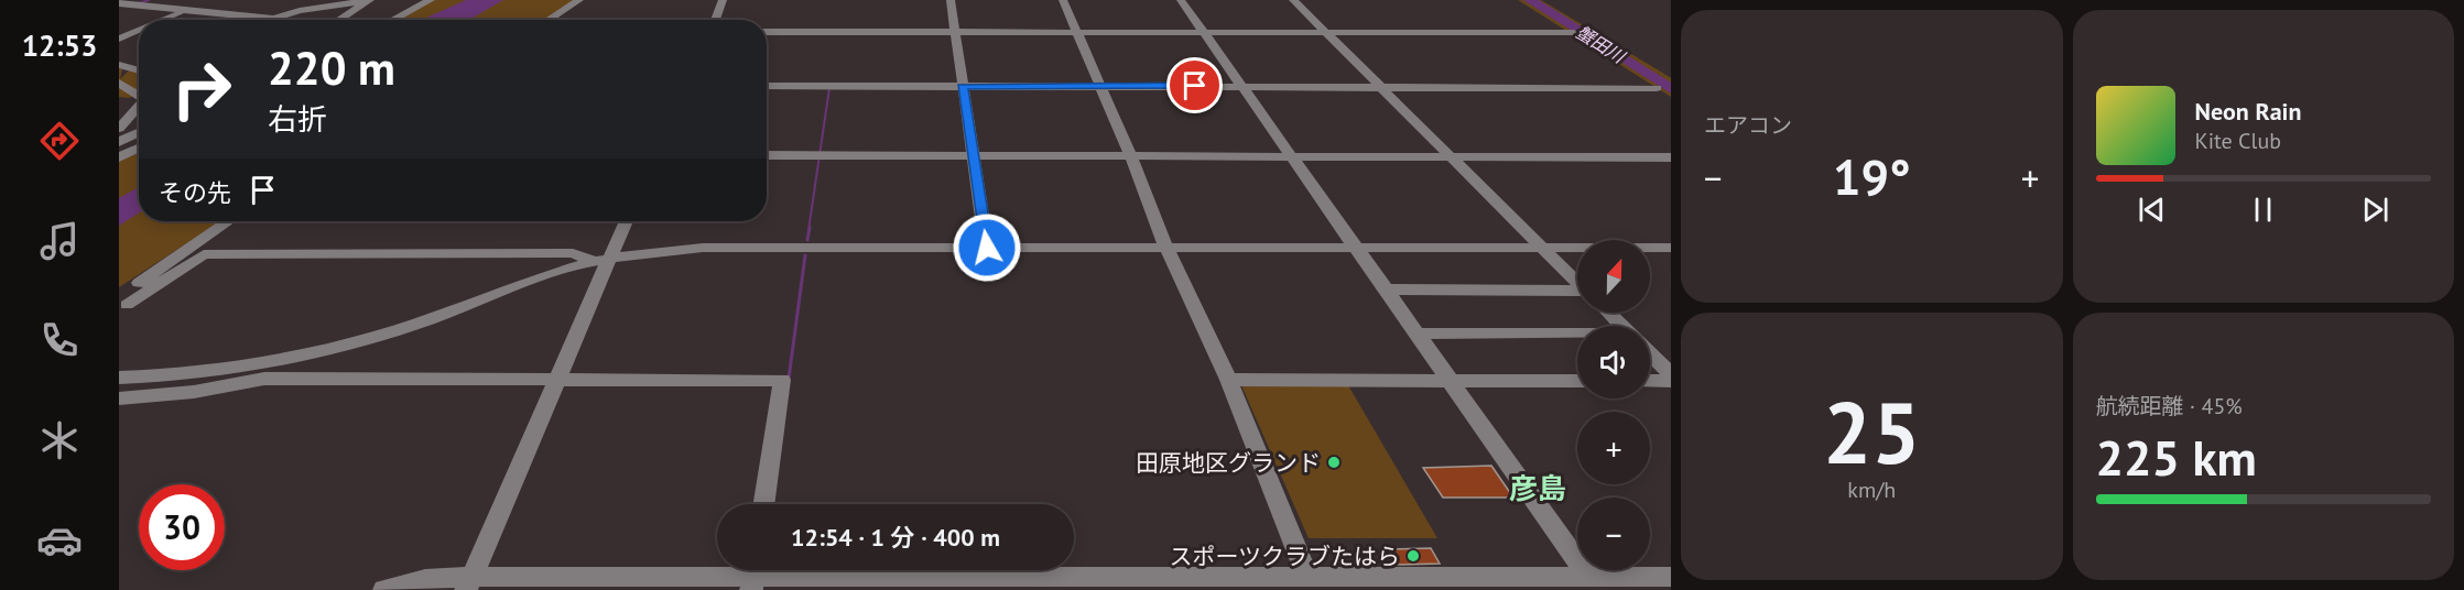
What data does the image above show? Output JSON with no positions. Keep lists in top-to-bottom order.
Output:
{
  "districts": ["彦島"],
  "water": ["蟹田川"],
  "places": ["田原地区グランド", "スポーツクラブたはら"],
  "north": "top",
  "page": {
    "tabs": "12:53",
    "tile": [
      "エアコン",
      ["25", "km/h"],
      ["航続距離 · 45%", "225 km"]
    ],
    "turn": ["220 m", "右折"],
    "song": ["Neon Rain", "Kite Club"],
    "heat": ["−", "19°", "+"],
    "then": "その先",
    "map_buttons": ["+", "−"],
    "limit": "30",
    "trip": "12:54 · 1 分 · 400 m"
  }
}
